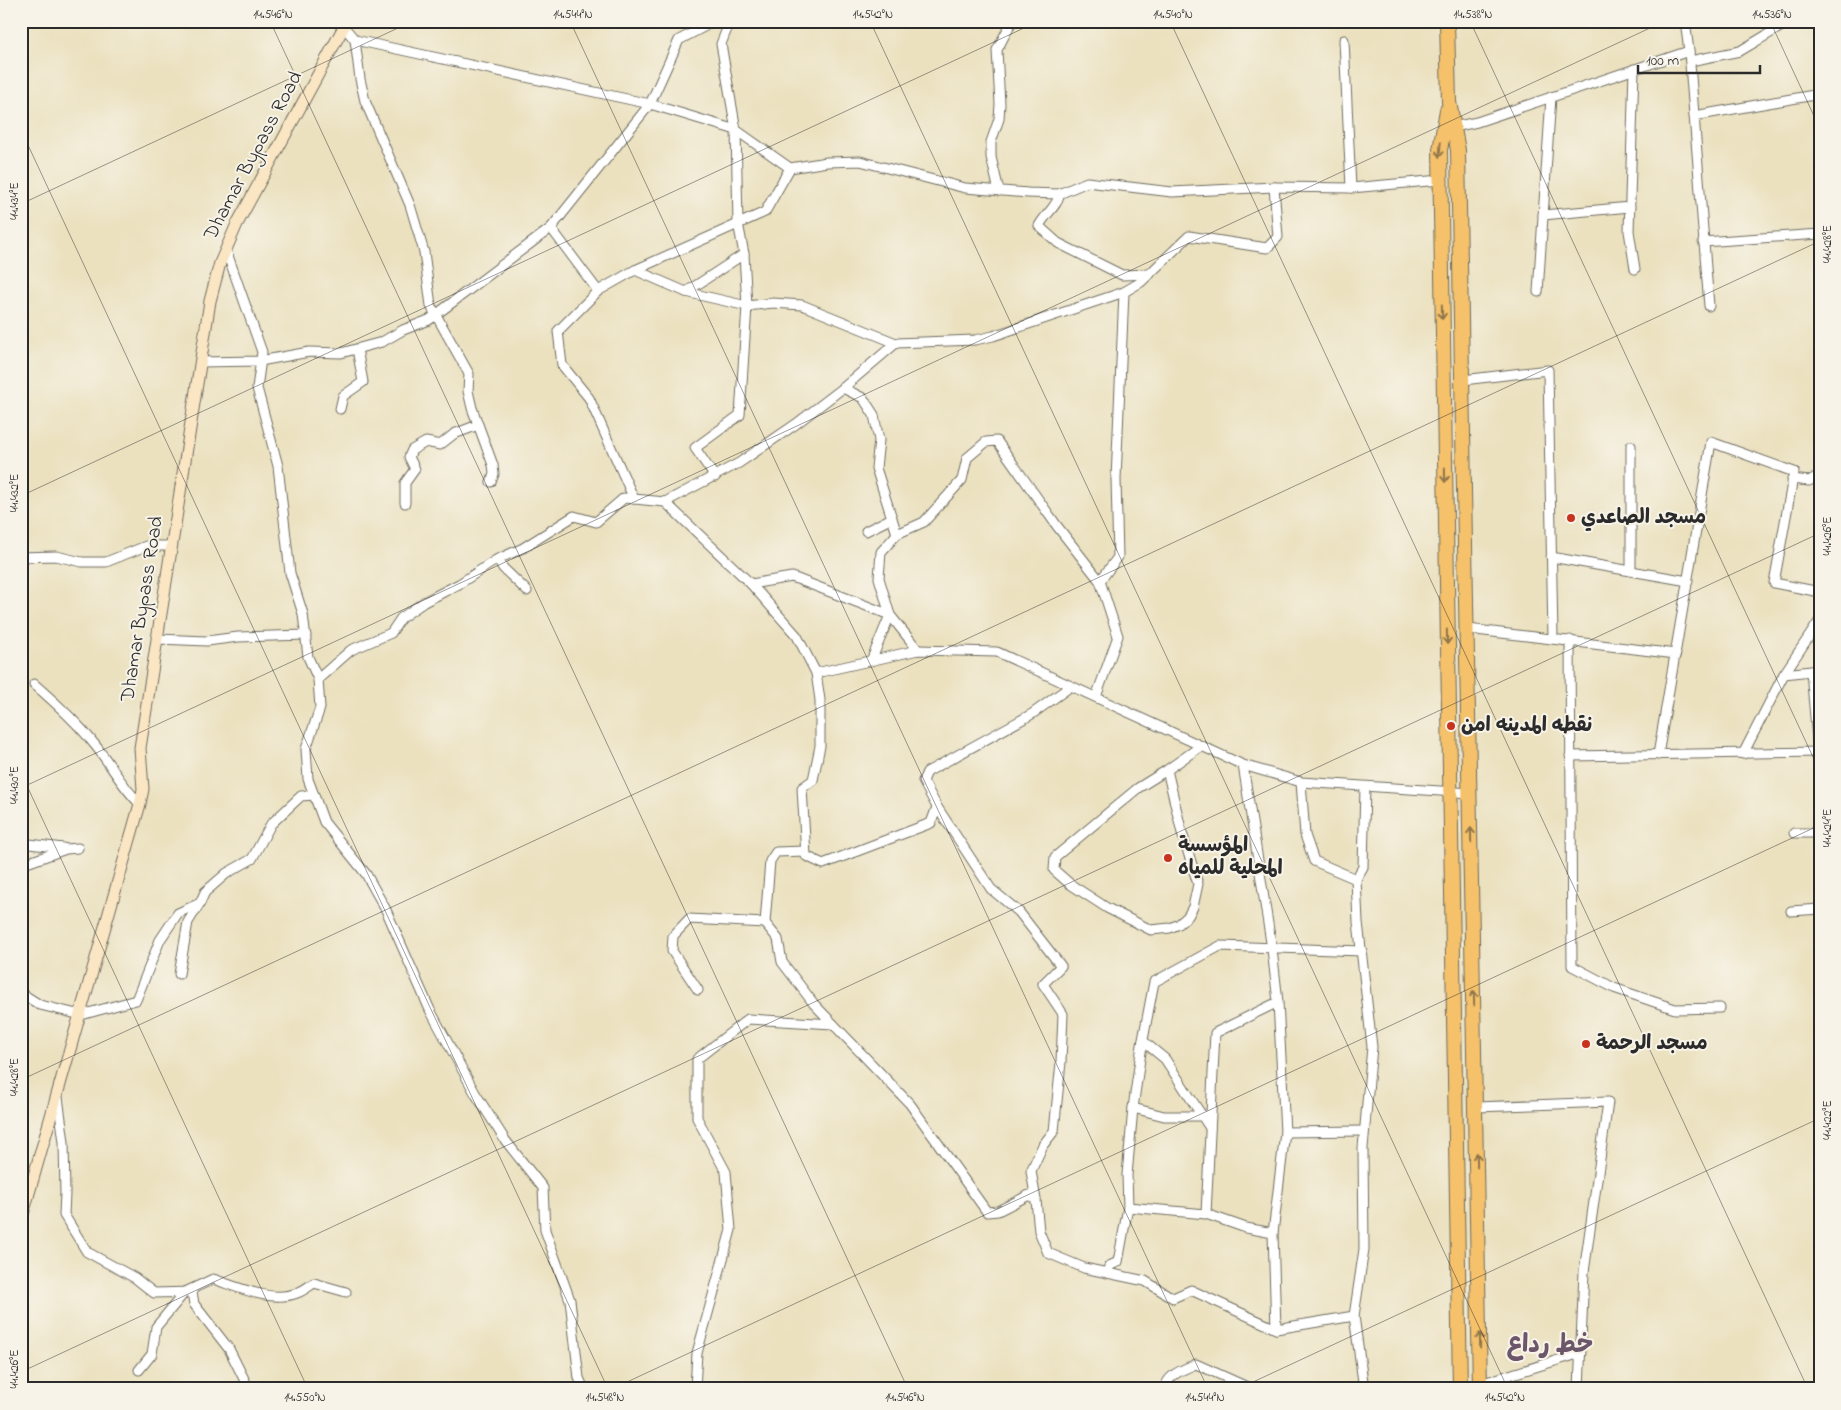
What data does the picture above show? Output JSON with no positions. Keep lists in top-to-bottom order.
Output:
{
  "streets": {
    "main road": ["Dhamar Bypass Road"]
  },
  "districts": ["خط رداع"],
  "places": [
    "مسجد الصاعدي",
    "نقطه المدينه امن",
    "المؤسسة المحلية للمياه",
    "مسجد الرحمة"
  ],
  "scale_bar": "100 m",
  "coordinates": [
    "14.546°N",
    "14.544°N",
    "14.542°N",
    "14.540°N",
    "14.538°N",
    "14.536°N",
    "44.434°E",
    "44.428°E",
    "44.432°E",
    "44.426°E",
    "44.430°E",
    "44.424°E",
    "44.422°E",
    "14.550°N",
    "14.548°N"
  ]
}
